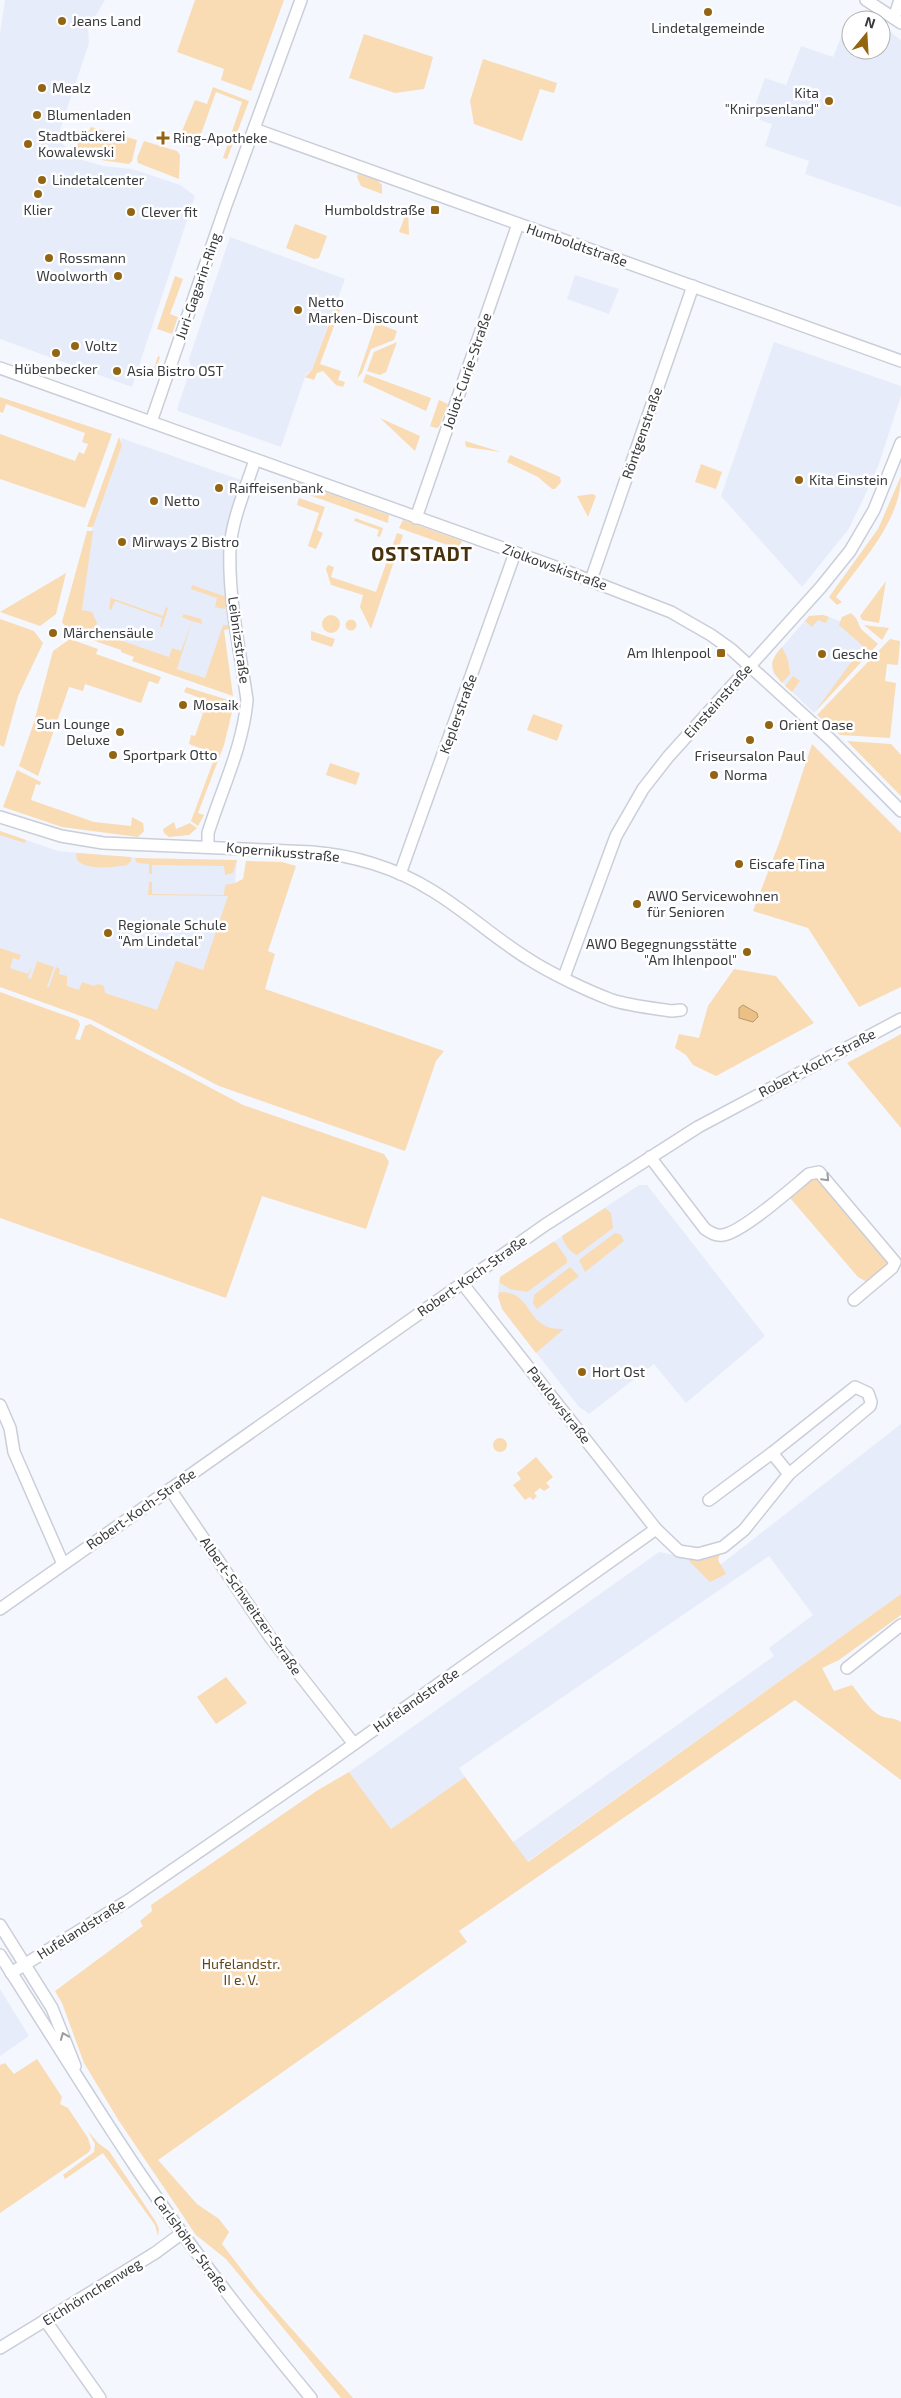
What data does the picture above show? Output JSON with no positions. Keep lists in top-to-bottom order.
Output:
{
  "streets": {
    "street": [
      "Humboldtstraße",
      "Juri-Gagarin-Ring",
      "Joliot-Curie-Straße",
      "Röntgenstraße",
      "Ziolkowskistraße",
      "Leibnizstraße",
      "Einsteinstraße",
      "Keplerstraße",
      "Kopernikusstraße",
      "Robert-Koch-Straße",
      "Pawlowstraße",
      "Albert-Schweitzer-Straße",
      "Hufelandstraße",
      "Carlshöher Straße",
      "Eichhörnchenweg"
    ]
  },
  "crossings": [
    ["Humboldtstraße", "Juri-Gagarin-Ring"],
    ["Humboldtstraße", "Joliot-Curie-Straße"],
    ["Humboldtstraße", "Röntgenstraße"],
    ["Juri-Gagarin-Ring", "Ziolkowskistraße"],
    ["Joliot-Curie-Straße", "Ziolkowskistraße"],
    ["Röntgenstraße", "Ziolkowskistraße"],
    ["Ziolkowskistraße", "Leibnizstraße"],
    ["Ziolkowskistraße", "Einsteinstraße"],
    ["Ziolkowskistraße", "Keplerstraße"],
    ["Leibnizstraße", "Kopernikusstraße"],
    ["Einsteinstraße", "Kopernikusstraße"],
    ["Keplerstraße", "Kopernikusstraße"],
    ["Robert-Koch-Straße", "Pawlowstraße"],
    ["Robert-Koch-Straße", "Albert-Schweitzer-Straße"],
    ["Pawlowstraße", "Hufelandstraße"],
    ["Albert-Schweitzer-Straße", "Hufelandstraße"],
    ["Carlshöher Straße", "Eichhörnchenweg"]
  ],
  "districts": ["OSTSTADT"],
  "parks": ["Hufelandstr. II e. V."],
  "places": {
    "other": [
      "Lindetalgemeinde",
      "Jeans Land",
      "Mealz",
      "Kita \"Knirpsenland\"",
      "Blumenladen",
      "Stadtbäckerei Kowalewski",
      "Lindetalcenter",
      "Klier",
      "Clever fit",
      "Rossmann",
      "Woolworth",
      "Netto Marken-Discount",
      "Voltz",
      "Hübenbecker",
      "Asia Bistro OST",
      "Kita Einstein",
      "Raiffeisenbank",
      "Netto",
      "Mirways 2 Bistro",
      "Märchensäule",
      "Gesche",
      "Mosaik",
      "Orient Oase",
      "Sun Lounge Deluxe",
      "Friseursalon Paul",
      "Sportpark Otto",
      "Norma",
      "Eiscafe Tina",
      "AWO Servicewohnen für Senioren",
      "Regionale Schule \"Am Lindetal\"",
      "AWO Begegnungsstätte \"Am Ihlenpool\"",
      "Hort Ost"
    ],
    "health": ["Ring-Apotheke"],
    "transit": ["Humboldstraße", "Am Ihlenpool"]
  },
  "north": "top"
}
